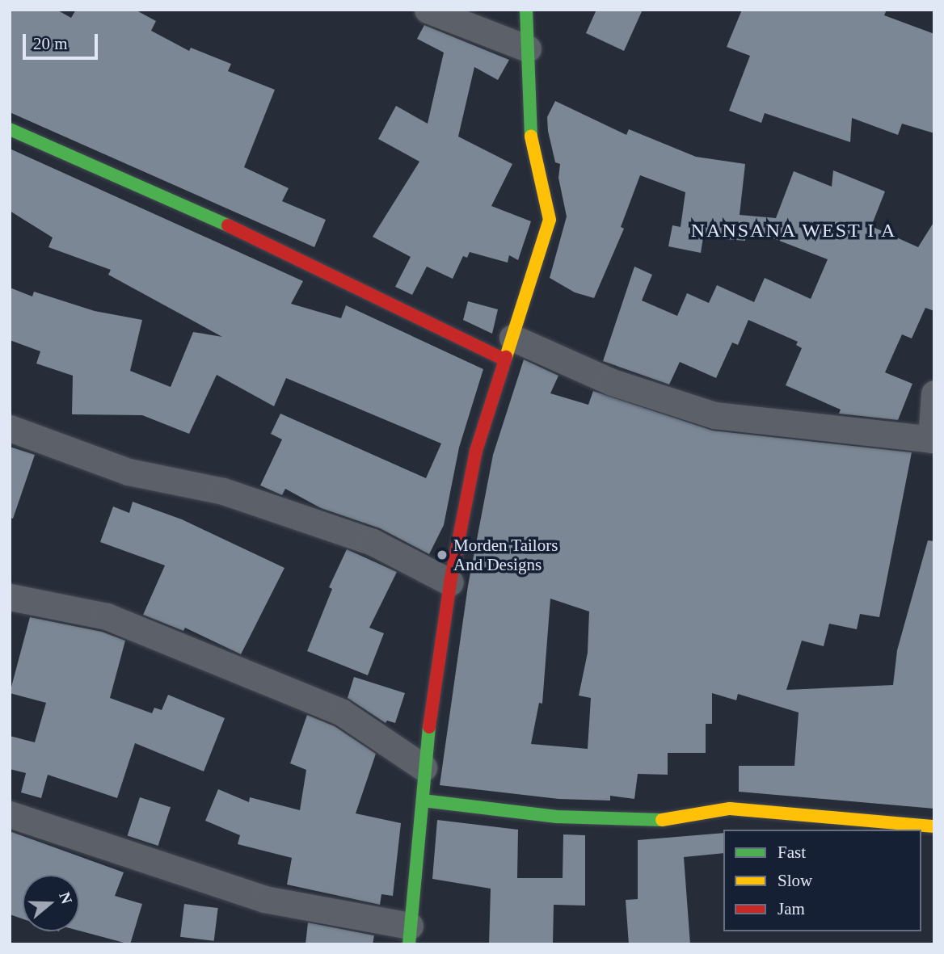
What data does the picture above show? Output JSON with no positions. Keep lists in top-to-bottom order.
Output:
{
  "districts": ["NANSANA WEST I A"],
  "places": ["Morden Tailors And Designs"],
  "legend": ["Fast", "Slow", "Jam"],
  "scale_bar": "20 m",
  "north": "right"
}
